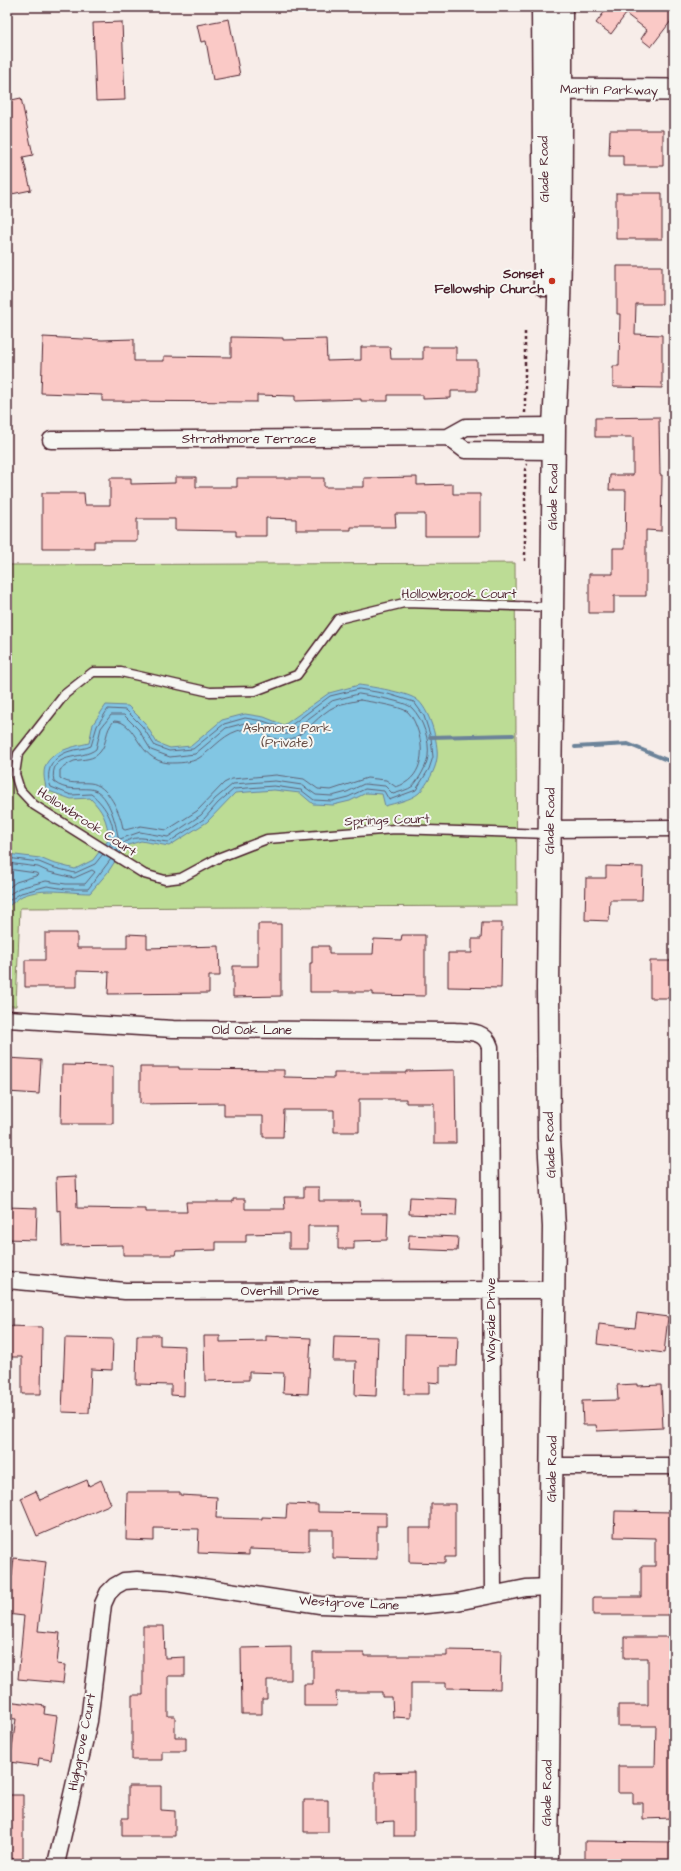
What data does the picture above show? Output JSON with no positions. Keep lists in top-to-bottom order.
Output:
{
  "streets": {
    "main road": ["Glade Road"],
    "street": [
      "Martin Parkway",
      "Strrathmore Terrace",
      "Old Oak Lane",
      "Overhill Drive",
      "Wayside Drive",
      "Westgrove Lane",
      "Highgrove Court"
    ],
    "lane": ["Hollowbrook Court", "Springs Court"]
  },
  "crossings": [
    ["Martin Parkway", "Glade Road"],
    ["Glade Road", "Hollowbrook Court"],
    ["Glade Road", "Springs Court"],
    ["Glade Road", "Overhill Drive"],
    ["Glade Road", "Westgrove Lane"],
    ["Hollowbrook Court", "Springs Court"],
    ["Old Oak Lane", "Wayside Drive"],
    ["Overhill Drive", "Wayside Drive"],
    ["Wayside Drive", "Westgrove Lane"],
    ["Westgrove Lane", "Highgrove Court"]
  ],
  "parks": ["Ashmore Park (Private)"],
  "places": ["Sonset Fellowship Church"]
}
